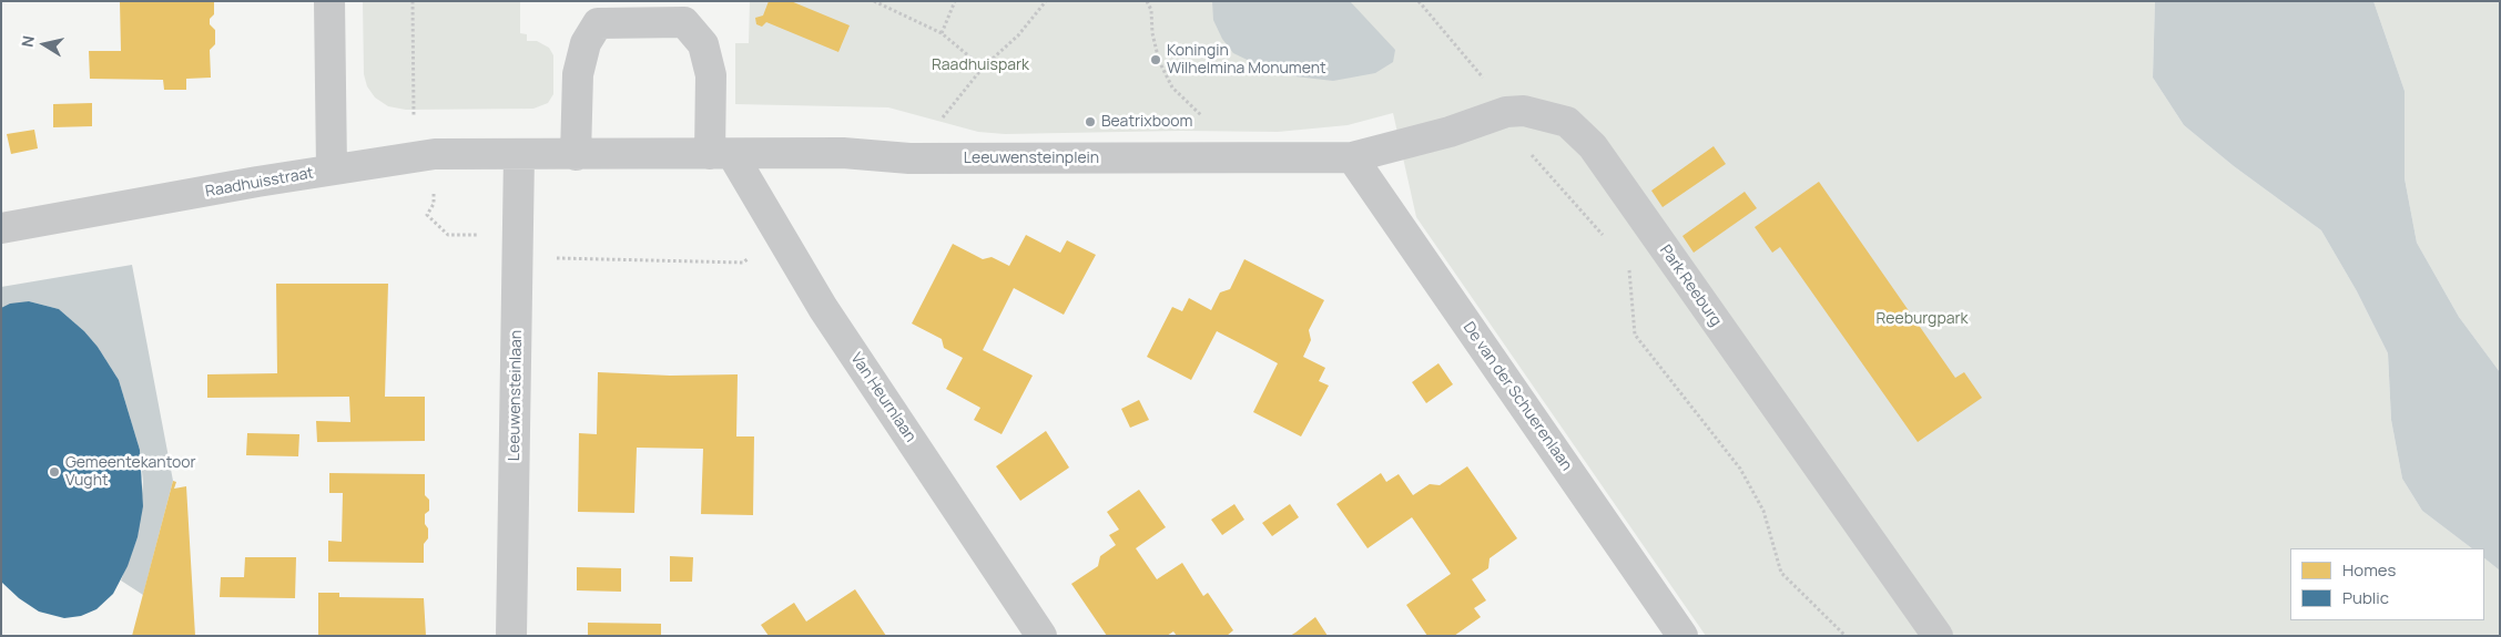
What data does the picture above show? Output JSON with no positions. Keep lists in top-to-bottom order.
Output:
{
  "streets": {
    "street": [
      "Leeuwensteinplein",
      "Raadhuisstraat",
      "Park Reeburg",
      "Leeuwensteinlaan",
      "De van der Schuerenlaan",
      "Van Heurnlaan"
    ]
  },
  "crossings": [
    ["Leeuwensteinplein", "Raadhuisstraat"],
    ["Leeuwensteinplein", "Park Reeburg"],
    ["Leeuwensteinplein", "Leeuwensteinlaan"],
    ["Leeuwensteinplein", "De van der Schuerenlaan"],
    ["Leeuwensteinplein", "Van Heurnlaan"],
    ["Raadhuisstraat", "Leeuwensteinlaan"],
    ["Park Reeburg", "De van der Schuerenlaan"]
  ],
  "parks": ["Raadhuispark", "Reeburgpark"],
  "places": ["Koningin Wilhelmina Monument", "Beatrixboom", "Gemeentekantoor Vught"],
  "legend": ["Homes", "Public"],
  "north": "left"
}
